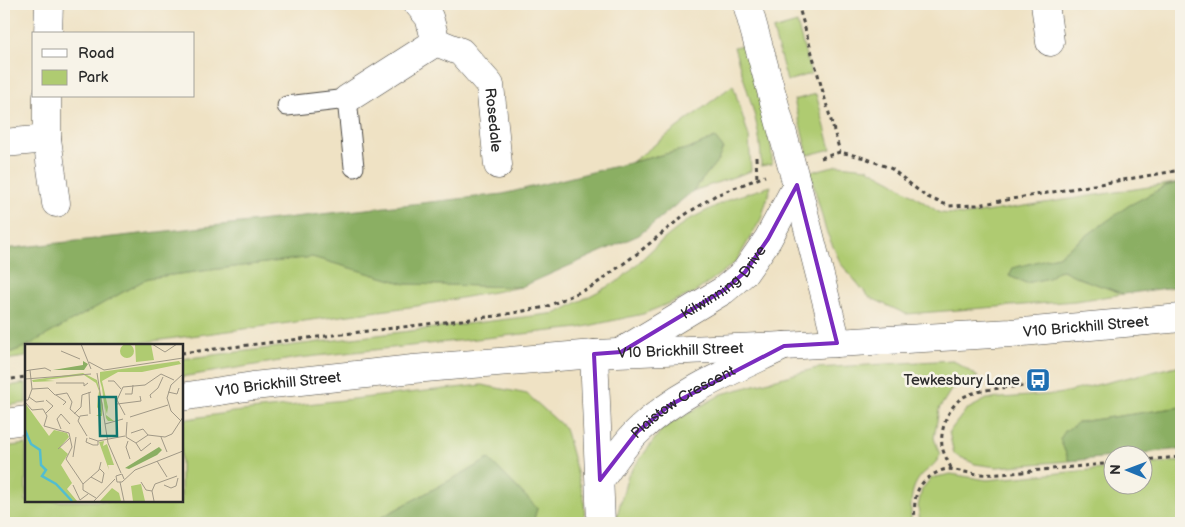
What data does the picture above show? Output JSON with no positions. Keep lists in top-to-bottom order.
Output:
{
  "streets": {
    "street": [
      "Rosedale",
      "Kilwinning Drive",
      "V10 Brickhill Street",
      "Plaistow Crescent"
    ]
  },
  "crossings": [
    ["Kilwinning Drive", "V10 Brickhill Street"],
    ["V10 Brickhill Street", "Plaistow Crescent"]
  ],
  "places": {
    "bus stop": ["Tewkesbury Lane"]
  },
  "legend": ["Road", "Park"],
  "north": "left"
}
